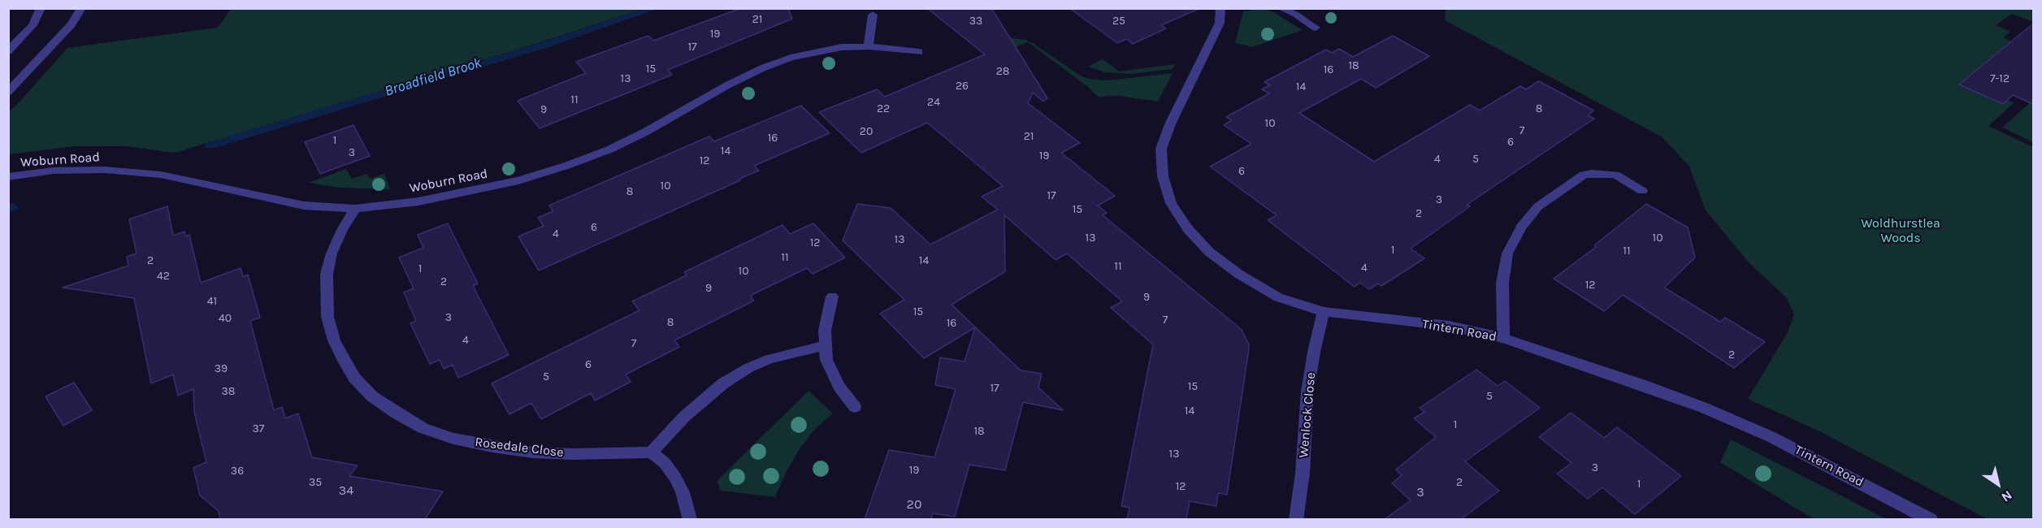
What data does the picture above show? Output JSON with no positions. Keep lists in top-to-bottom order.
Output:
{
  "streets": {
    "street": [
      "Woburn Road",
      "Tintern Road",
      "Wenlock Close",
      "Rosedale Close"
    ]
  },
  "crossings": [
    ["Woburn Road", "Rosedale Close"],
    ["Tintern Road", "Wenlock Close"]
  ],
  "water": ["Broadfield Brook"],
  "parks": ["Woldhurstlea Woods"],
  "house_numbers": [
    "21",
    "33",
    "25",
    "19",
    "17",
    "18",
    "15",
    "16",
    "28",
    "13",
    "7-12",
    "26",
    "14",
    "11",
    "24",
    "22",
    "8",
    "9",
    "10",
    "7",
    "20",
    "21",
    "16",
    "1",
    "6",
    "14",
    "3",
    "19",
    "4",
    "5",
    "12",
    "6",
    "10",
    "8",
    "17",
    "3",
    "15",
    "2",
    "6",
    "4",
    "13",
    "10",
    "13",
    "12",
    "1",
    "11",
    "11",
    "2",
    "14",
    "11",
    "4",
    "1",
    "10",
    "42",
    "2",
    "12",
    "9",
    "9",
    "41",
    "15",
    "3",
    "40",
    "7",
    "8",
    "16",
    "4",
    "7",
    "2",
    "6",
    "39",
    "5",
    "15",
    "17",
    "38",
    "5",
    "14",
    "1",
    "37",
    "18",
    "13",
    "3",
    "19",
    "36",
    "35",
    "2",
    "1",
    "12",
    "34",
    "3",
    "20"
  ],
  "north": "bottom right"
}
